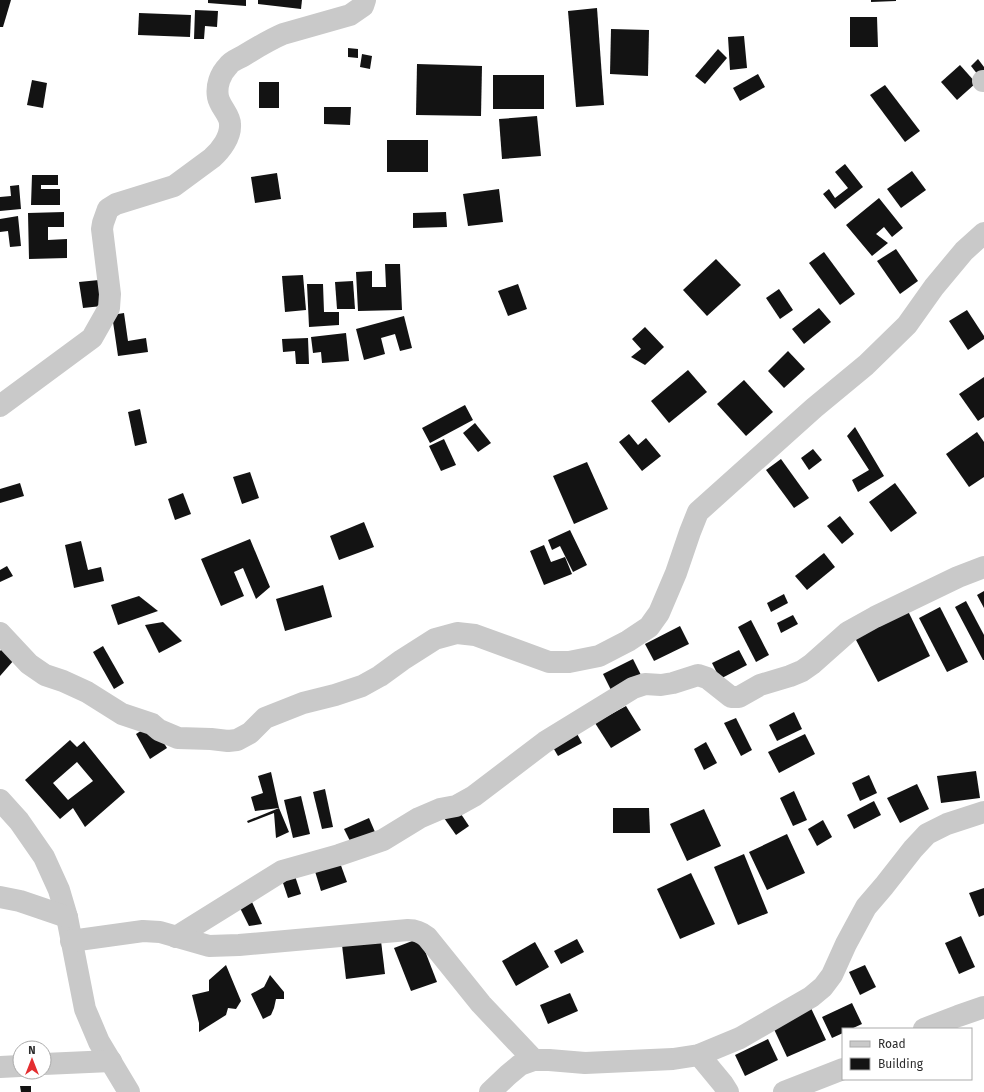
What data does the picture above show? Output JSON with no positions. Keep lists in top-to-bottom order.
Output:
{
  "legend": ["Road", "Building"],
  "north": "top"
}
